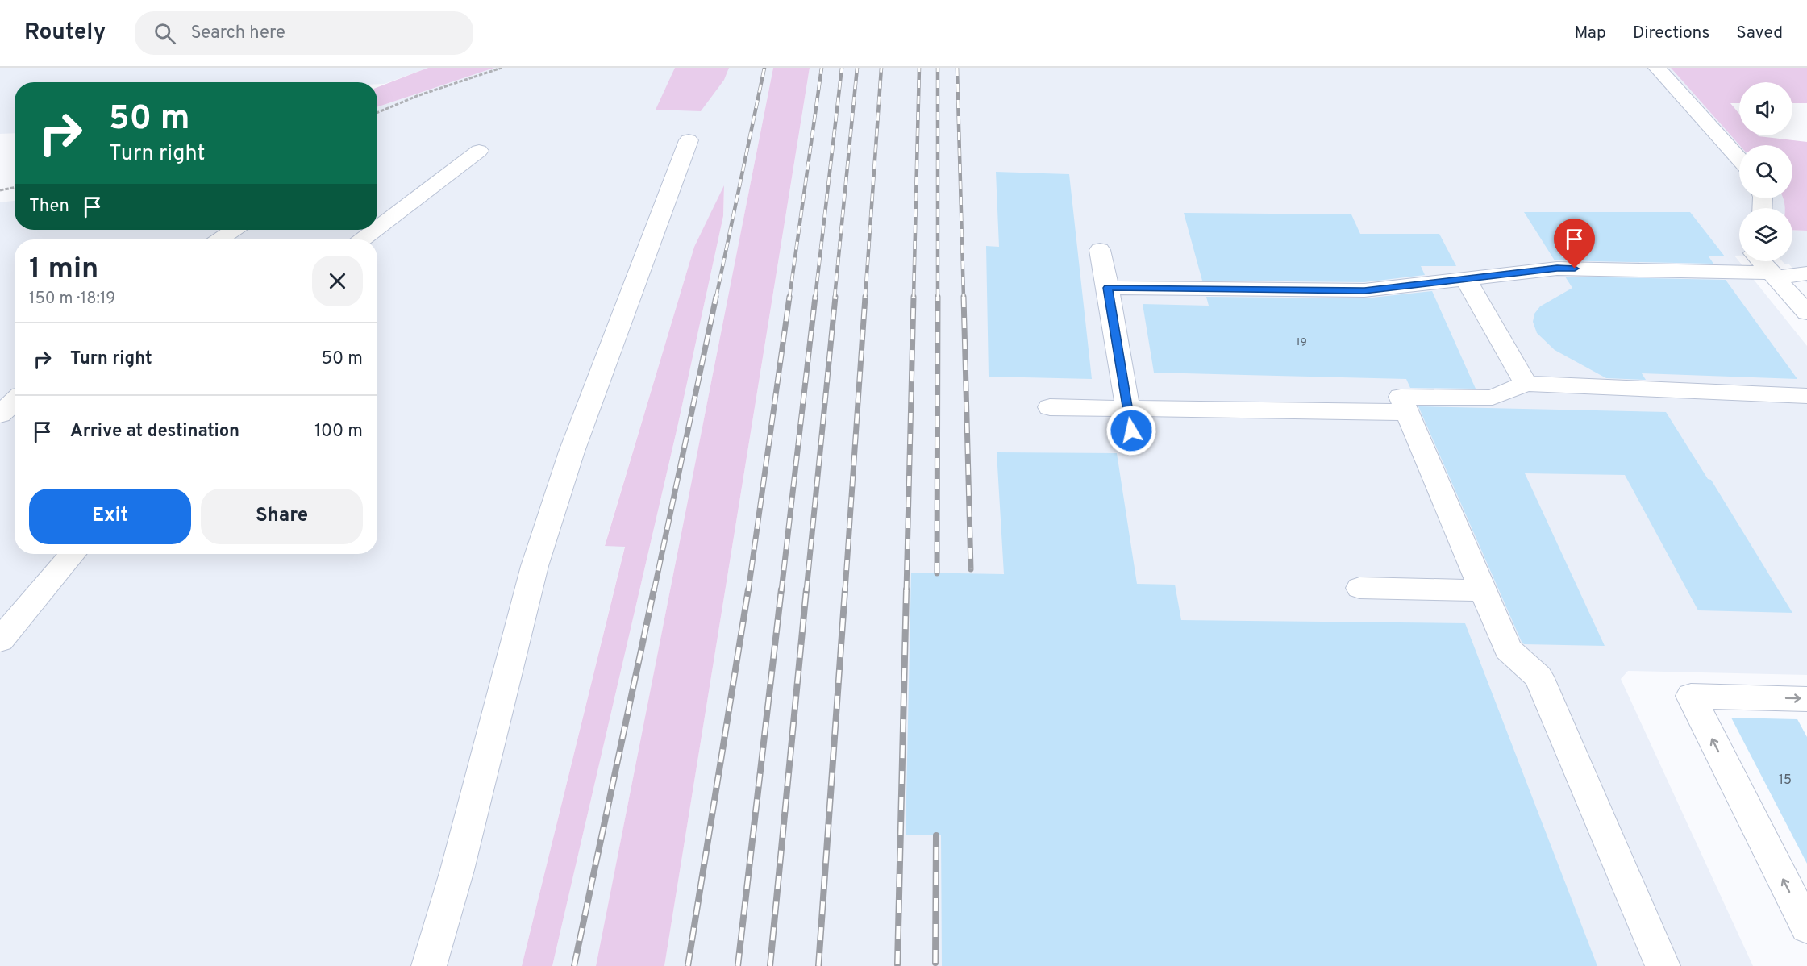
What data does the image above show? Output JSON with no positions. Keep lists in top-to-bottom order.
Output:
{
  "house_numbers": ["19", "15"],
  "page": {
    "header": "Routely",
    "search": "Search here",
    "nav": ["Map", "Directions", "Saved"],
    "turn": ["50 m", "Turn right"],
    "then": "Then",
    "heading": ["1 min", "150 m · 18:19"],
    "list": [
      {
        "name": "Turn right",
        "value": "50 m"
      },
      {
        "name": "Arrive at destination",
        "value": "100 m"
      }
    ],
    "buttons": ["Exit", "Share"]
  }
}
